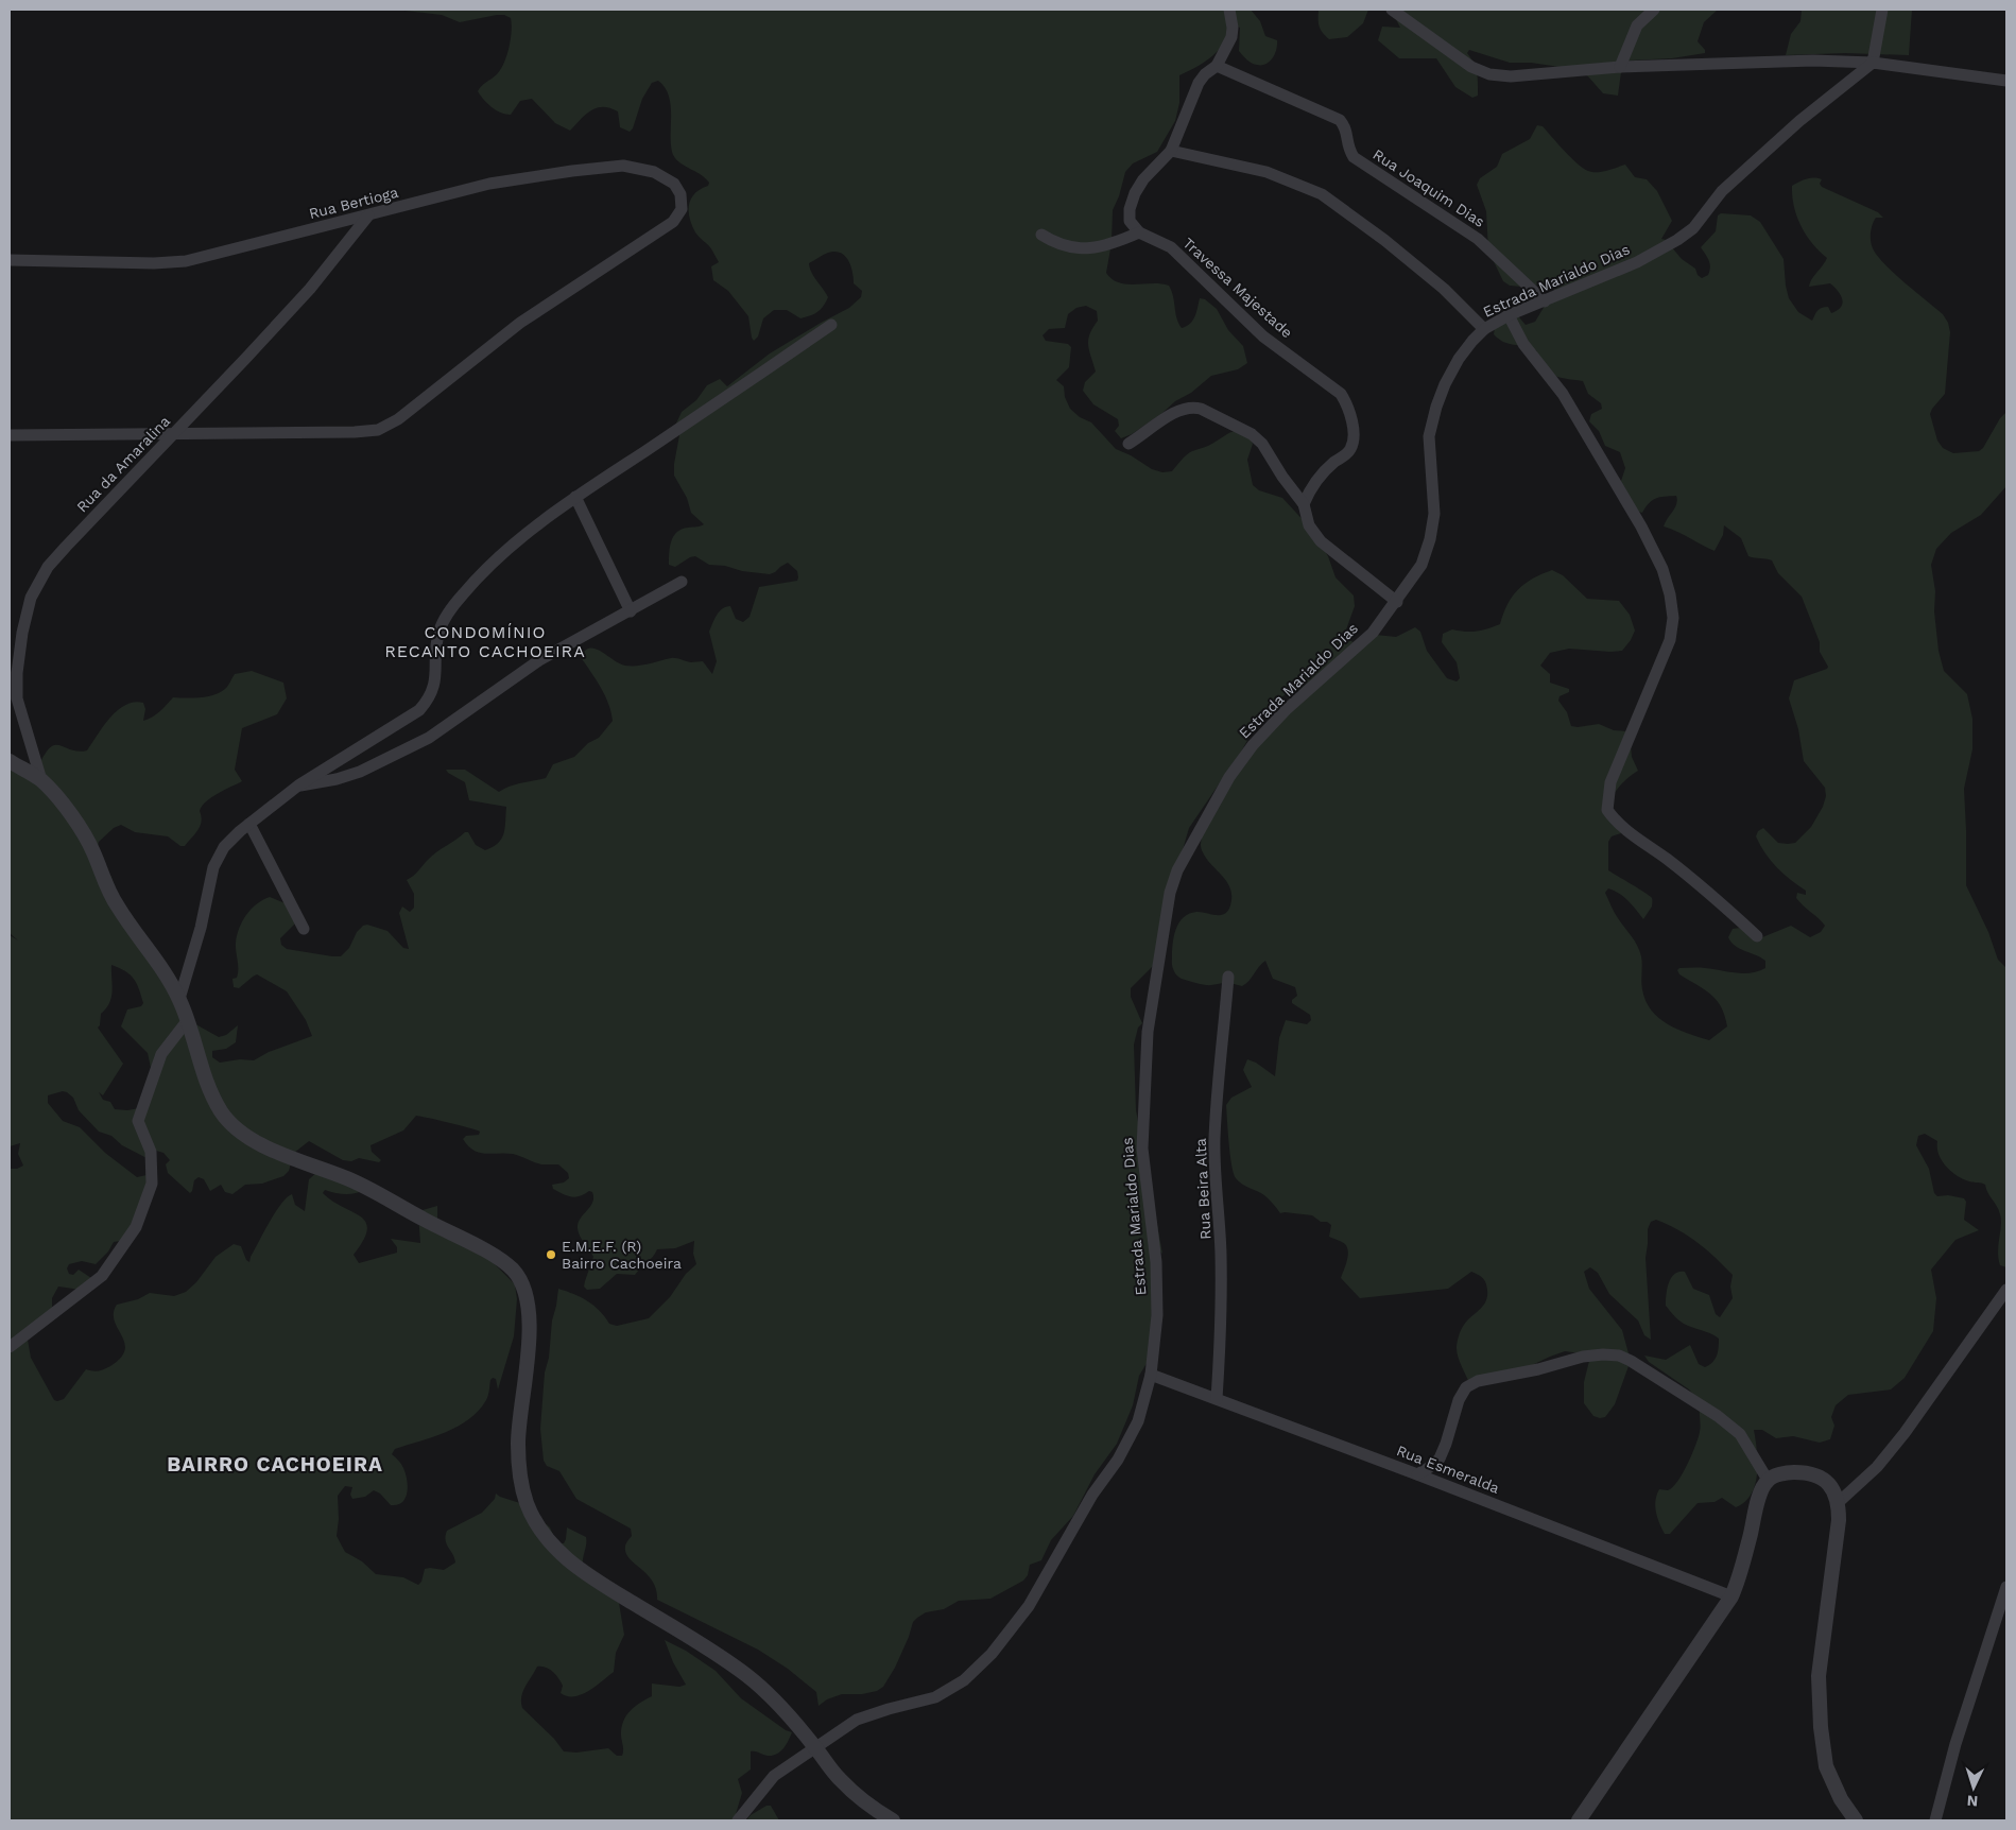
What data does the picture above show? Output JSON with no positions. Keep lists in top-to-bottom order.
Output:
{
  "streets": {
    "street": [
      "Rua Joaquim Dias",
      "Rua Bertioga",
      "Estrada Marialdo Dias",
      "Travessa Majestade",
      "Rua da Amaralina",
      "Rua Beira Alta",
      "Rua Esmeralda"
    ]
  },
  "crossings": [
    ["Rua Joaquim Dias", "Estrada Marialdo Dias"],
    ["Rua Bertioga", "Rua da Amaralina"],
    ["Estrada Marialdo Dias", "Rua Esmeralda"],
    ["Rua Beira Alta", "Rua Esmeralda"]
  ],
  "districts": ["CONDOMÍNIO RECANTO CACHOEIRA", "BAIRRO CACHOEIRA"],
  "places": ["E.M.E.F. (R) Bairro Cachoeira"],
  "north": "bottom"
}
